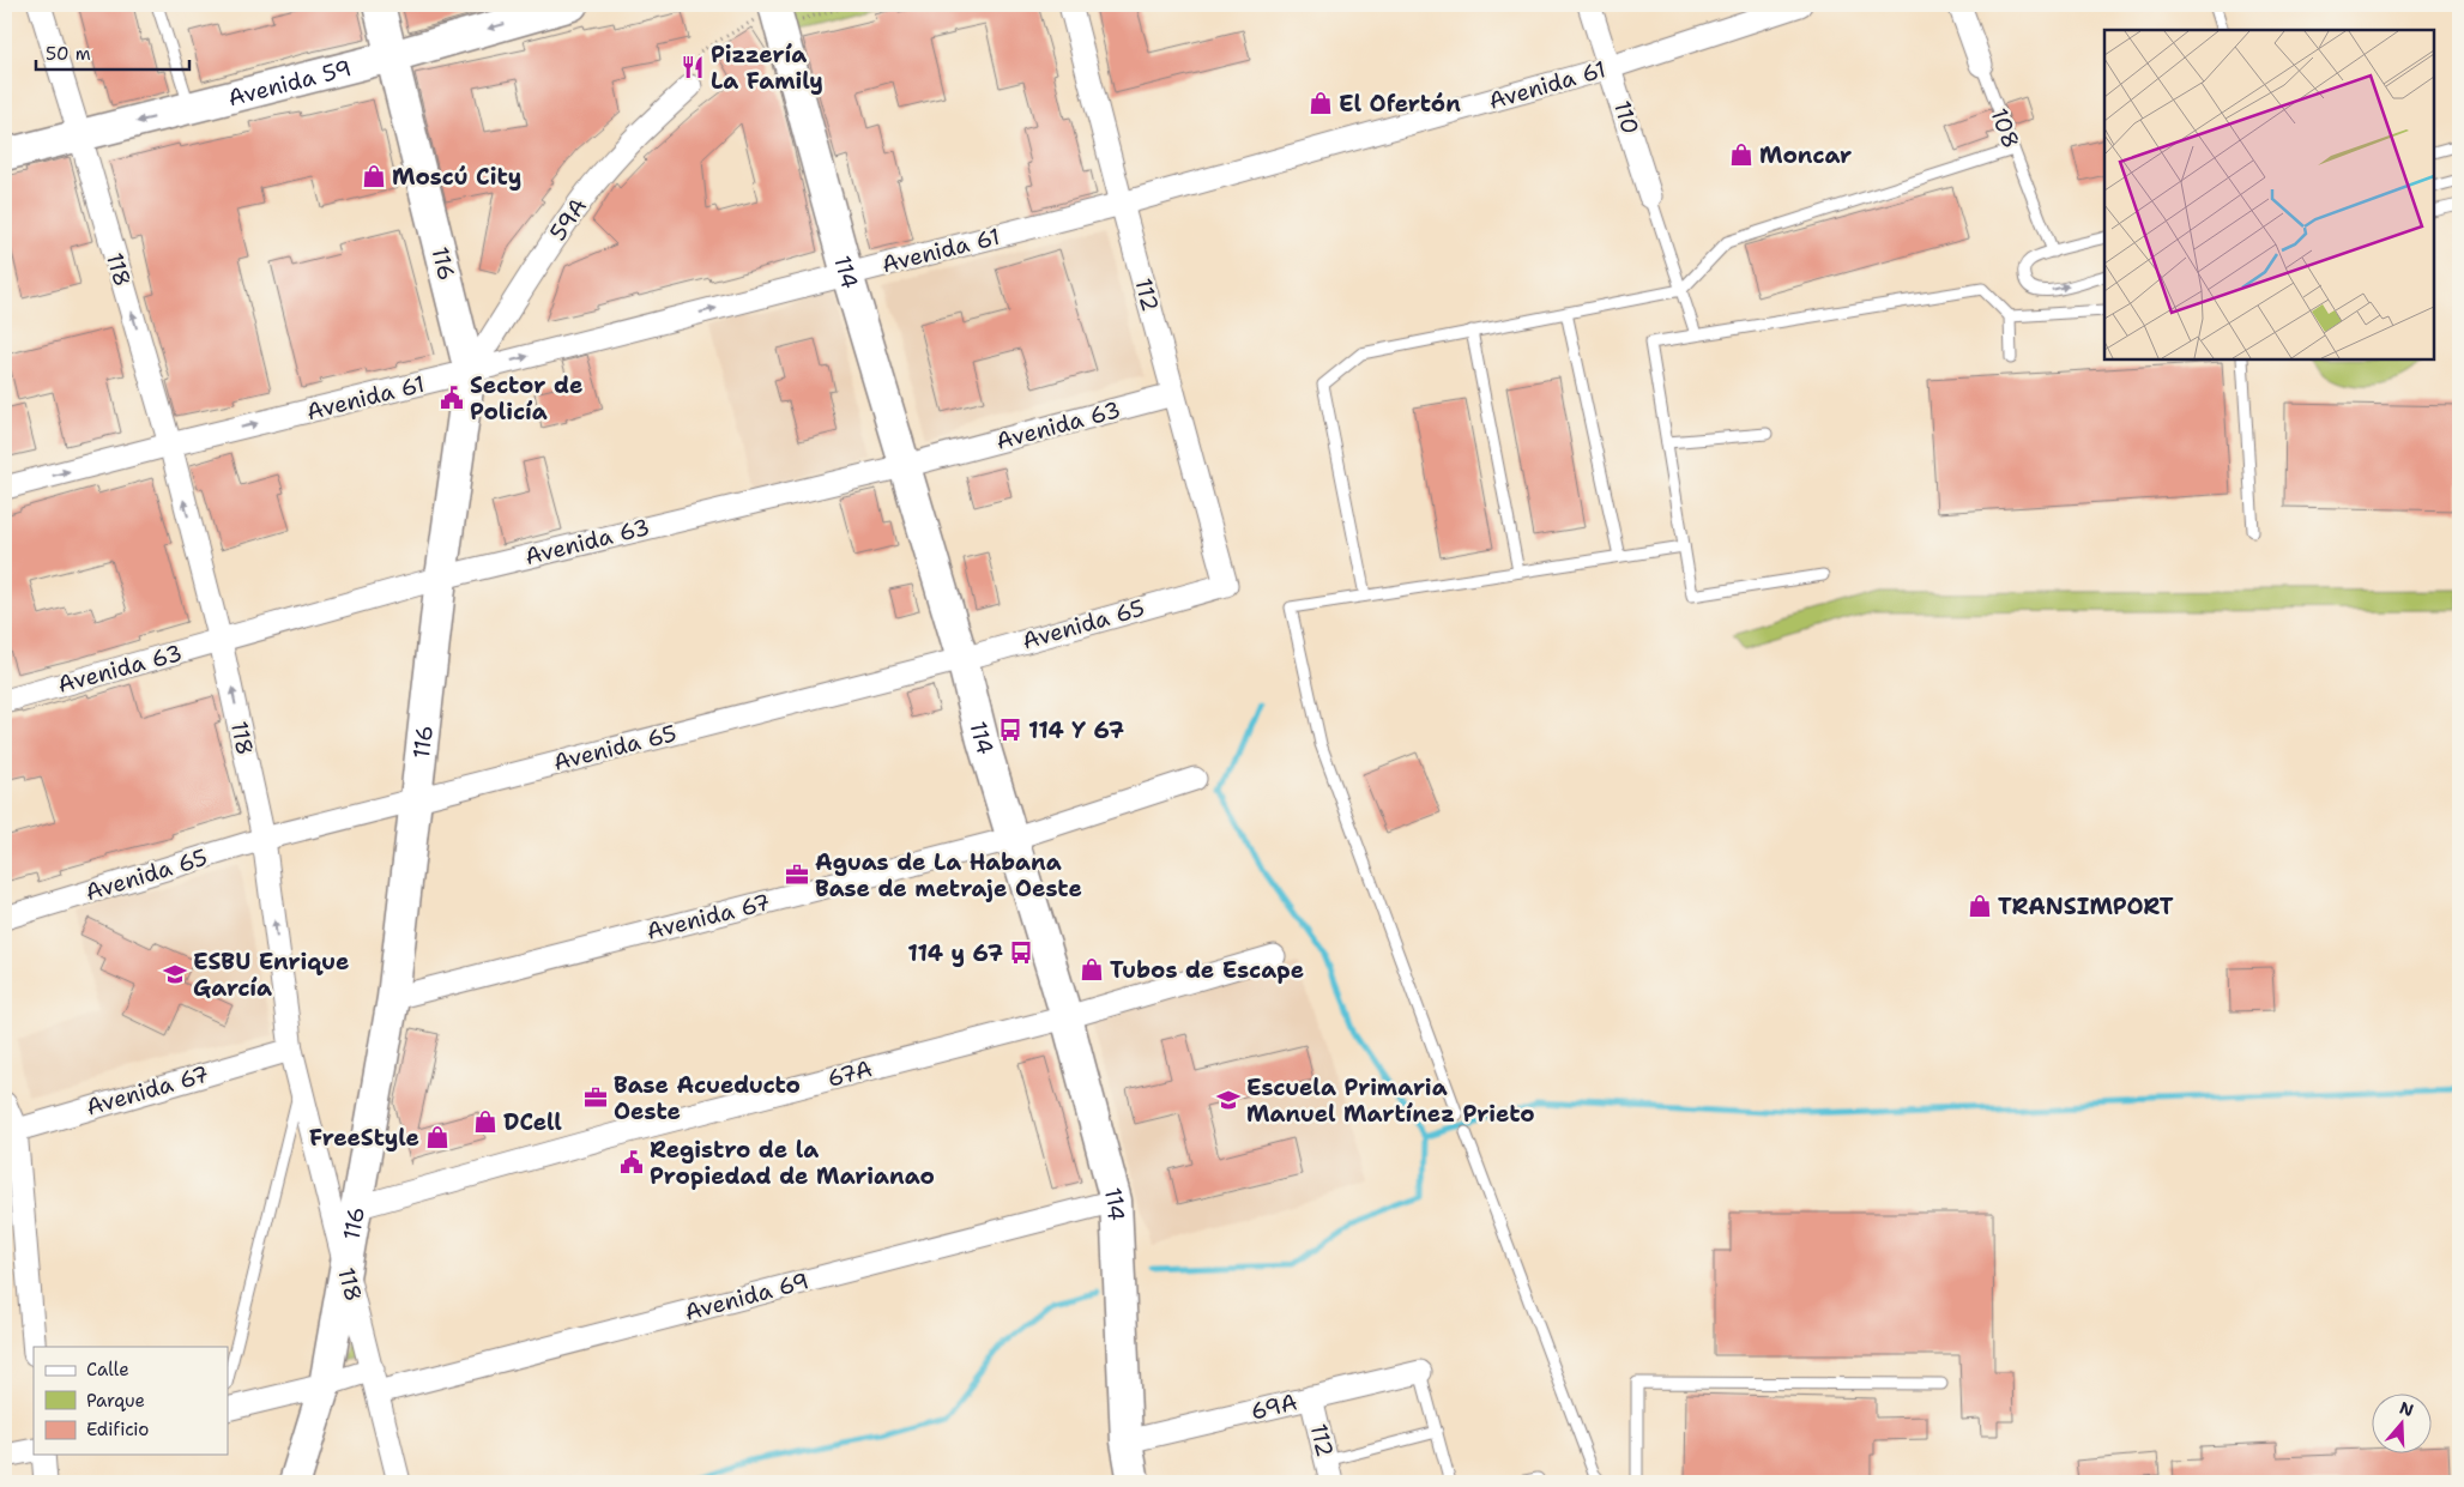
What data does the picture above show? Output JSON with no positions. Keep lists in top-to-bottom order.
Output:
{
  "streets": {
    "street": [
      "Avenida 59",
      "Avenida 61",
      "110",
      "108",
      "59A",
      "116",
      "118",
      "114",
      "112",
      "Avenida 63",
      "Avenida 65",
      "Avenida 67",
      "67A",
      "Avenida 69",
      "69A"
    ]
  },
  "crossings": [
    ["Avenida 59", "116"],
    ["Avenida 59", "118"],
    ["Avenida 61", "110"],
    ["Avenida 61", "59A"],
    ["Avenida 61", "116"],
    ["Avenida 61", "118"],
    ["Avenida 61", "114"],
    ["Avenida 61", "112"],
    ["59A", "116"],
    ["116", "118"],
    ["116", "Avenida 63"],
    ["116", "Avenida 65"],
    ["116", "Avenida 67"],
    ["116", "67A"],
    ["118", "Avenida 63"],
    ["118", "Avenida 65"],
    ["118", "Avenida 67"],
    ["118", "Avenida 69"],
    ["114", "Avenida 63"],
    ["114", "Avenida 65"],
    ["114", "Avenida 67"],
    ["114", "67A"],
    ["114", "Avenida 69"],
    ["114", "69A"],
    ["112", "Avenida 63"],
    ["112", "Avenida 65"],
    ["112", "69A"]
  ],
  "one_way": ["Avenida 59", "Avenida 61", "118"],
  "places": {
    "restaurant": ["Pizzería La Family"],
    "shop": [
      "El Ofertón",
      "Moncar",
      "Moscú City",
      "TRANSIMPORT",
      "Tubos de Escape",
      "DCell",
      "FreeStyle"
    ],
    "public building": ["Sector de Policía", "Registro de la Propiedad de Marianao"],
    "bus stop": ["114 Y 67", "114 y 67"],
    "office": ["Aguas de La Habana Base de metraje Oeste", "Base Acueducto Oeste"],
    "school or university": ["ESBU Enrique García", "Escuela Primaria Manuel Martínez Prieto"]
  },
  "legend": ["Calle", "Parque", "Edificio"],
  "scale_bar": "50 m",
  "north": "top"
}
